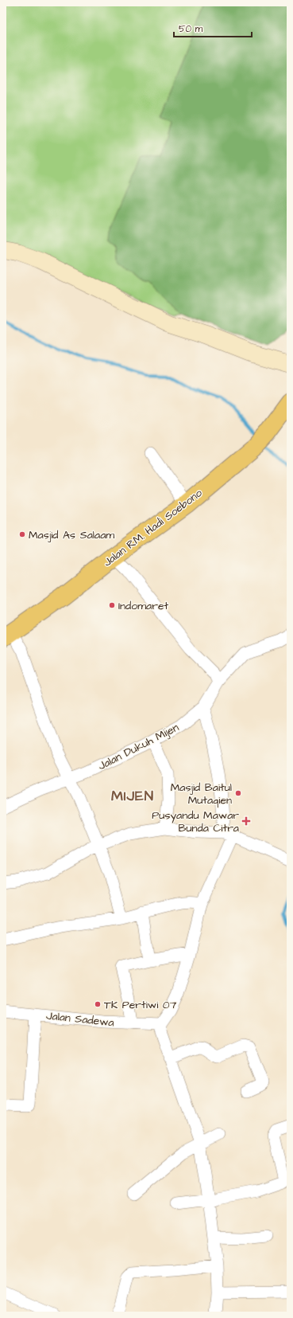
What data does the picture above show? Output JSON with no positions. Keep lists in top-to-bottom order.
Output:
{
  "streets": {
    "main road": ["Jalan RM. Hadi Soebono"],
    "street": ["Jalan Dukuh Mijen", "Jalan Sadewa"]
  },
  "districts": ["MIJEN"],
  "places": {
    "other": [
      "Masjid As Salaam",
      "Indomaret",
      "Masjid Baitul Mutaqien",
      "TK Pertiwi 07"
    ],
    "health": ["Pusyandu Mawar Bunda Citra"]
  },
  "scale_bar": "50 m"
}
